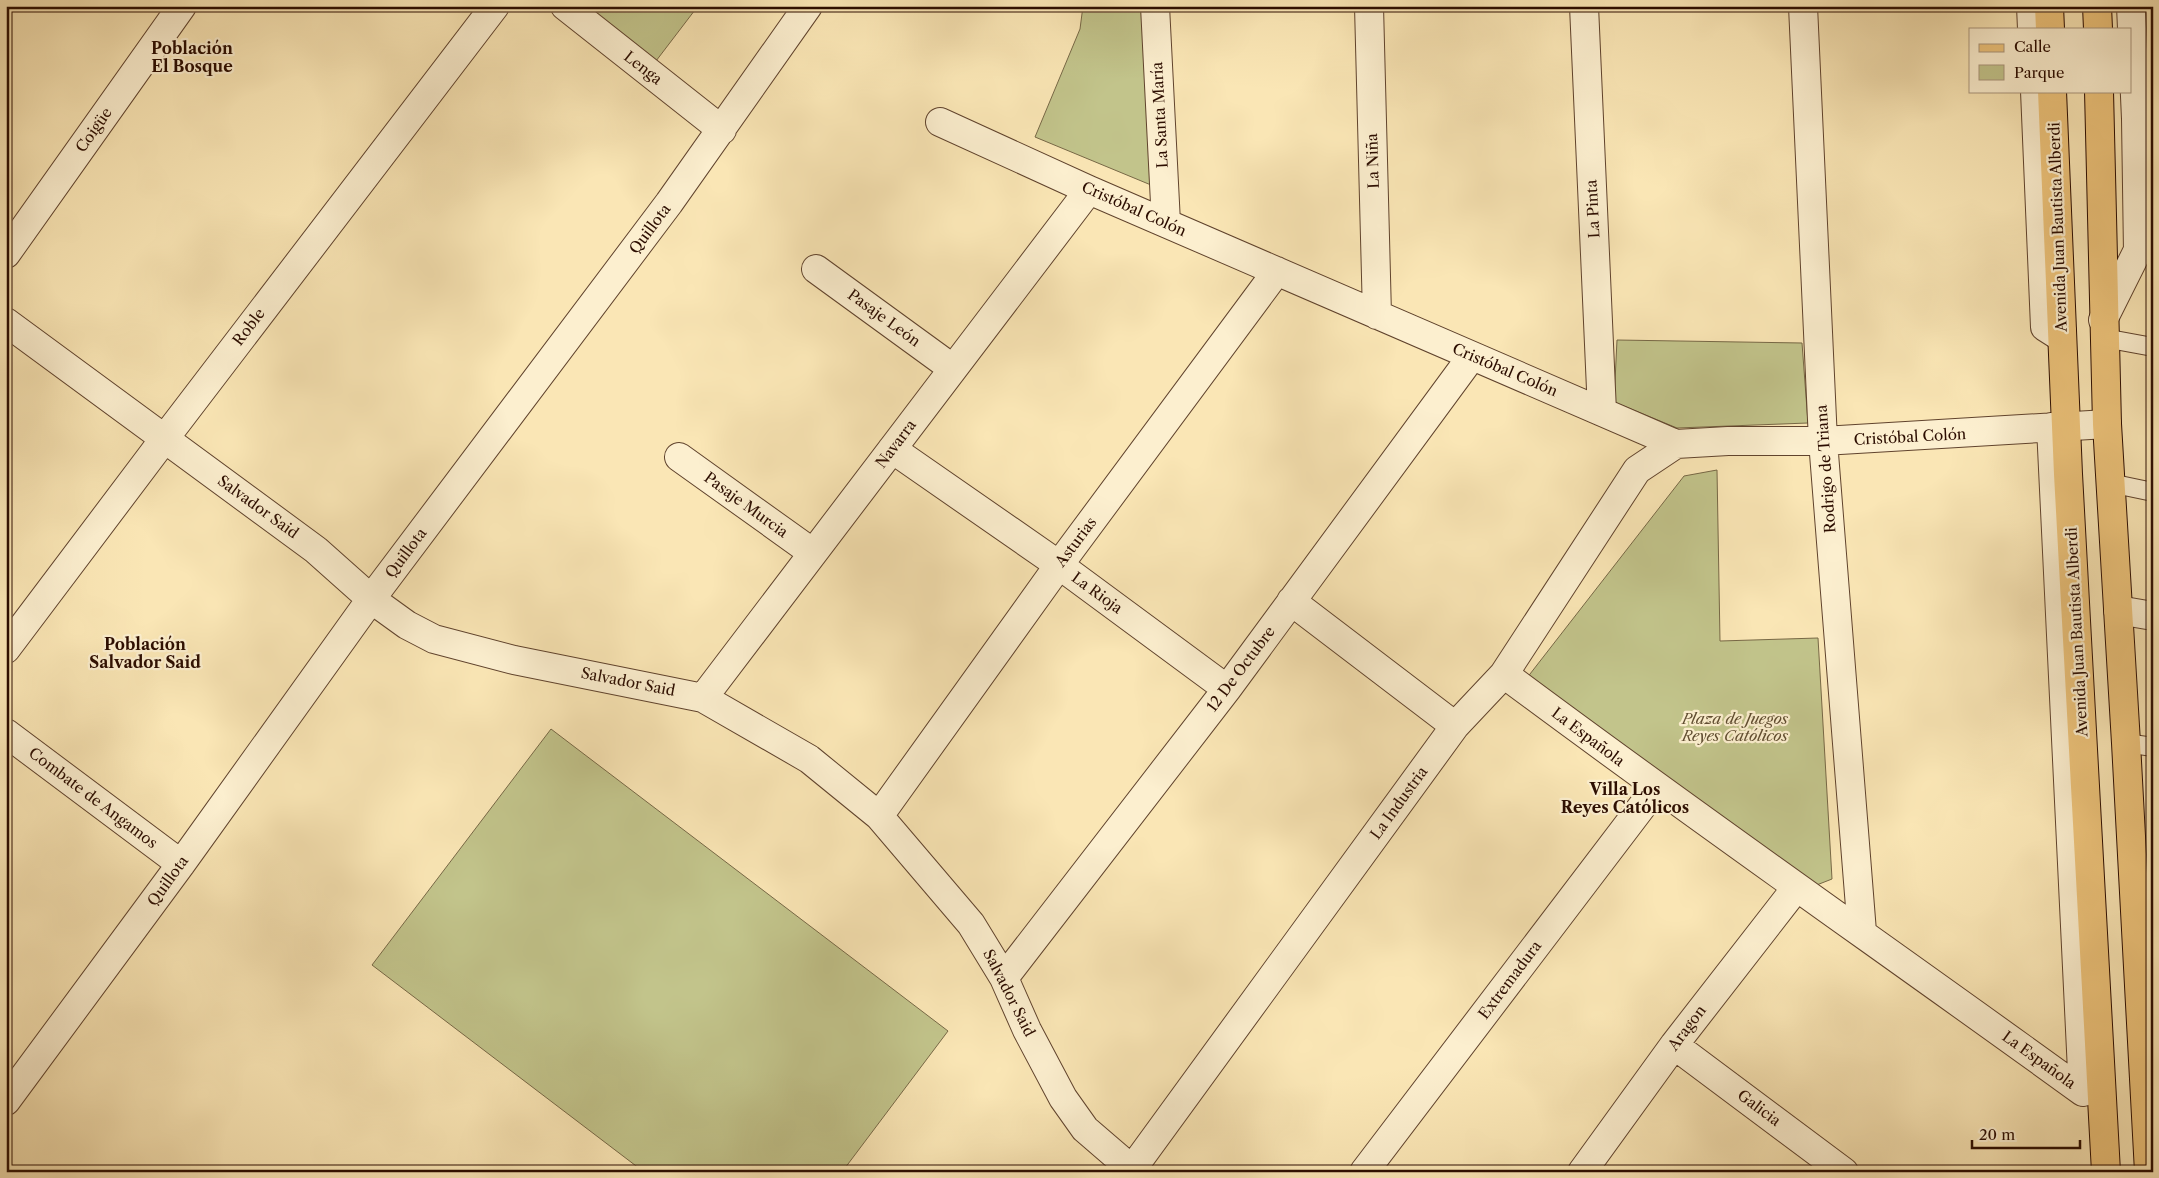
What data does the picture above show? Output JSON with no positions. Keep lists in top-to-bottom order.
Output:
{
  "streets": {
    "main road": ["Avenida Juan Bautista Alberdi"],
    "street": [
      "Lenga",
      "La Santa María",
      "Coigüe",
      "La Niña",
      "Cristóbal Colón",
      "La Pinta",
      "Quillota",
      "Pasaje León",
      "Roble",
      "Navarra",
      "Rodrigo de Triana",
      "Pasaje Murcia",
      "Salvador Said",
      "Asturias",
      "La Rioja",
      "12 De Octubre",
      "La Española",
      "Combate de Angamos",
      "La Industria",
      "Extremadura",
      "Aragon",
      "Galicia"
    ]
  },
  "crossings": [
    ["Lenga", "Quillota"],
    ["La Santa María", "Cristóbal Colón"],
    ["La Niña", "Cristóbal Colón"],
    ["Cristóbal Colón", "La Pinta"],
    ["Cristóbal Colón", "Avenida Juan Bautista Alberdi"],
    ["Cristóbal Colón", "Navarra"],
    ["Cristóbal Colón", "Rodrigo de Triana"],
    ["Cristóbal Colón", "Asturias"],
    ["Cristóbal Colón", "12 De Octubre"],
    ["Cristóbal Colón", "La Española"],
    ["Cristóbal Colón", "La Industria"],
    ["Avenida Juan Bautista Alberdi", "La Española"],
    ["Quillota", "Salvador Said"],
    ["Quillota", "Combate de Angamos"],
    ["Pasaje León", "Navarra"],
    ["Roble", "Salvador Said"],
    ["Navarra", "Pasaje Murcia"],
    ["Navarra", "Salvador Said"],
    ["Navarra", "La Rioja"],
    ["Rodrigo de Triana", "La Española"],
    ["Salvador Said", "Asturias"],
    ["Salvador Said", "12 De Octubre"],
    ["Salvador Said", "La Industria"],
    ["Asturias", "La Rioja"],
    ["La Rioja", "12 De Octubre"],
    ["La Española", "La Industria"],
    ["La Española", "Extremadura"],
    ["La Española", "Aragon"],
    ["Aragon", "Galicia"]
  ],
  "districts": ["Población El Bosque", "Población Salvador Said", "Villa Los Reyes Católicos"],
  "parks": ["Plaza de Juegos Reyes Católicos"],
  "legend": ["Calle", "Parque"],
  "scale_bar": "20 m"
}
